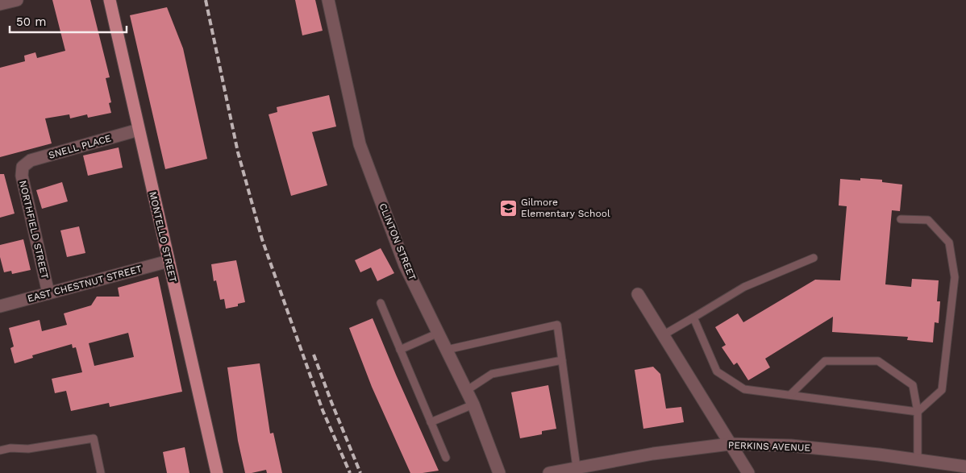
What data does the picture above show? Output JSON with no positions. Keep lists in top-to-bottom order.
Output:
{
  "streets": {
    "main road": ["MONTELLO STREET"],
    "street": [
      "SNELL PLACE",
      "NORTHFIELD STREET",
      "CLINTON STREET",
      "EAST CHESTNUT STREET",
      "PERKINS AVENUE"
    ]
  },
  "crossings": [
    ["SNELL PLACE", "NORTHFIELD STREET"],
    ["SNELL PLACE", "MONTELLO STREET"],
    ["NORTHFIELD STREET", "EAST CHESTNUT STREET"],
    ["MONTELLO STREET", "EAST CHESTNUT STREET"]
  ],
  "places": {
    "school or university": ["Gilmore Elementary School"]
  },
  "scale_bar": "50 m"
}
